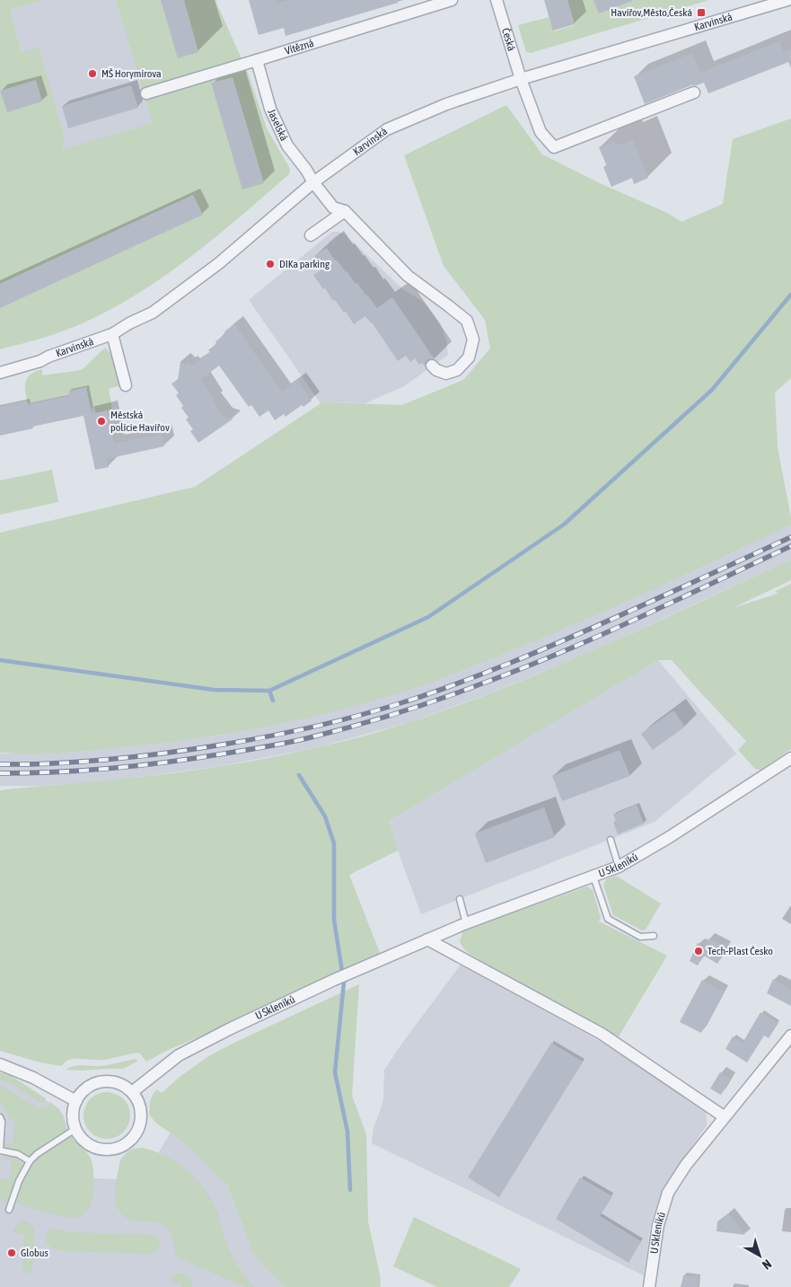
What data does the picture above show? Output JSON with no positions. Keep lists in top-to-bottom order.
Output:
{
  "streets": {
    "street": [
      "Karvinská",
      "Česká",
      "Vítězná",
      "Jaselská",
      "U Skleníků"
    ]
  },
  "crossings": [
    ["Karvinská", "Česká"],
    ["Karvinská", "Jaselská"],
    ["Vítězná", "Jaselská"]
  ],
  "places": {
    "transit": ["Havířov,Město,Česká"],
    "other": [
      "MŠ Horymírova",
      "DIKa parking",
      "Městská policie Havířov",
      "Tech-Plast Česko",
      "Globus"
    ]
  },
  "north": "bottom right"
}
